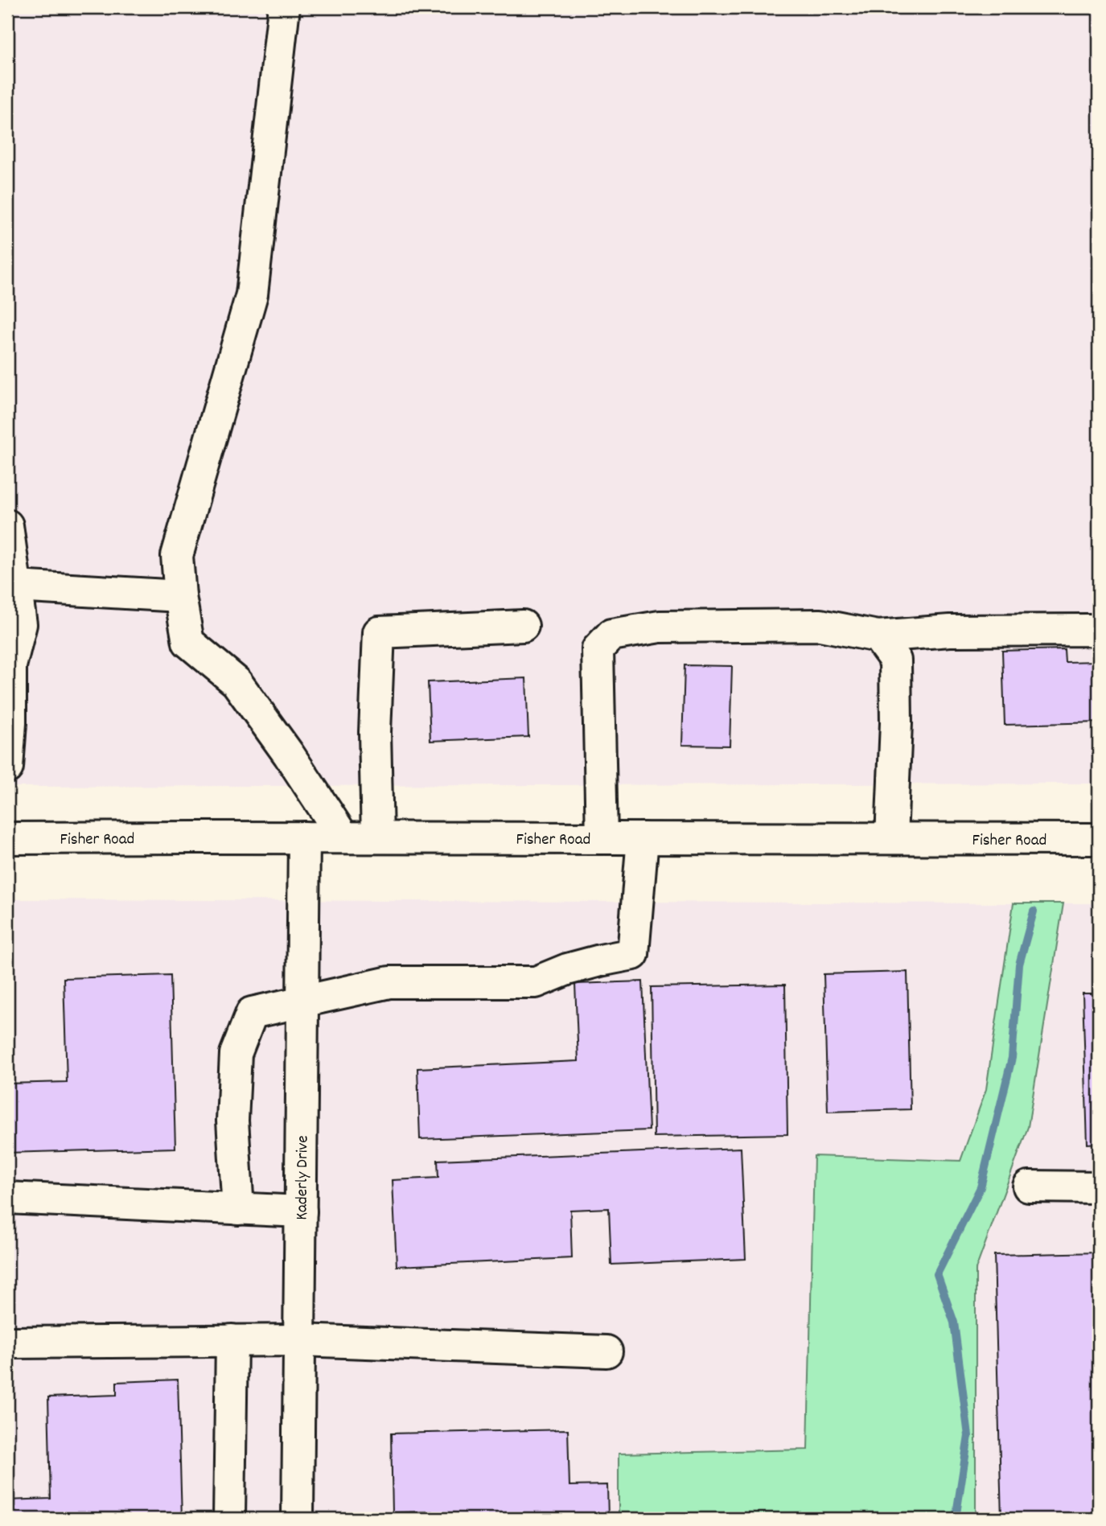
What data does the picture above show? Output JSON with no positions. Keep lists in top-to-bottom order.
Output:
{
  "streets": {
    "main road": ["Fisher Road", "Kaderly Drive"]
  },
  "crossings": [
    ["Fisher Road", "Kaderly Drive"]
  ]
}
